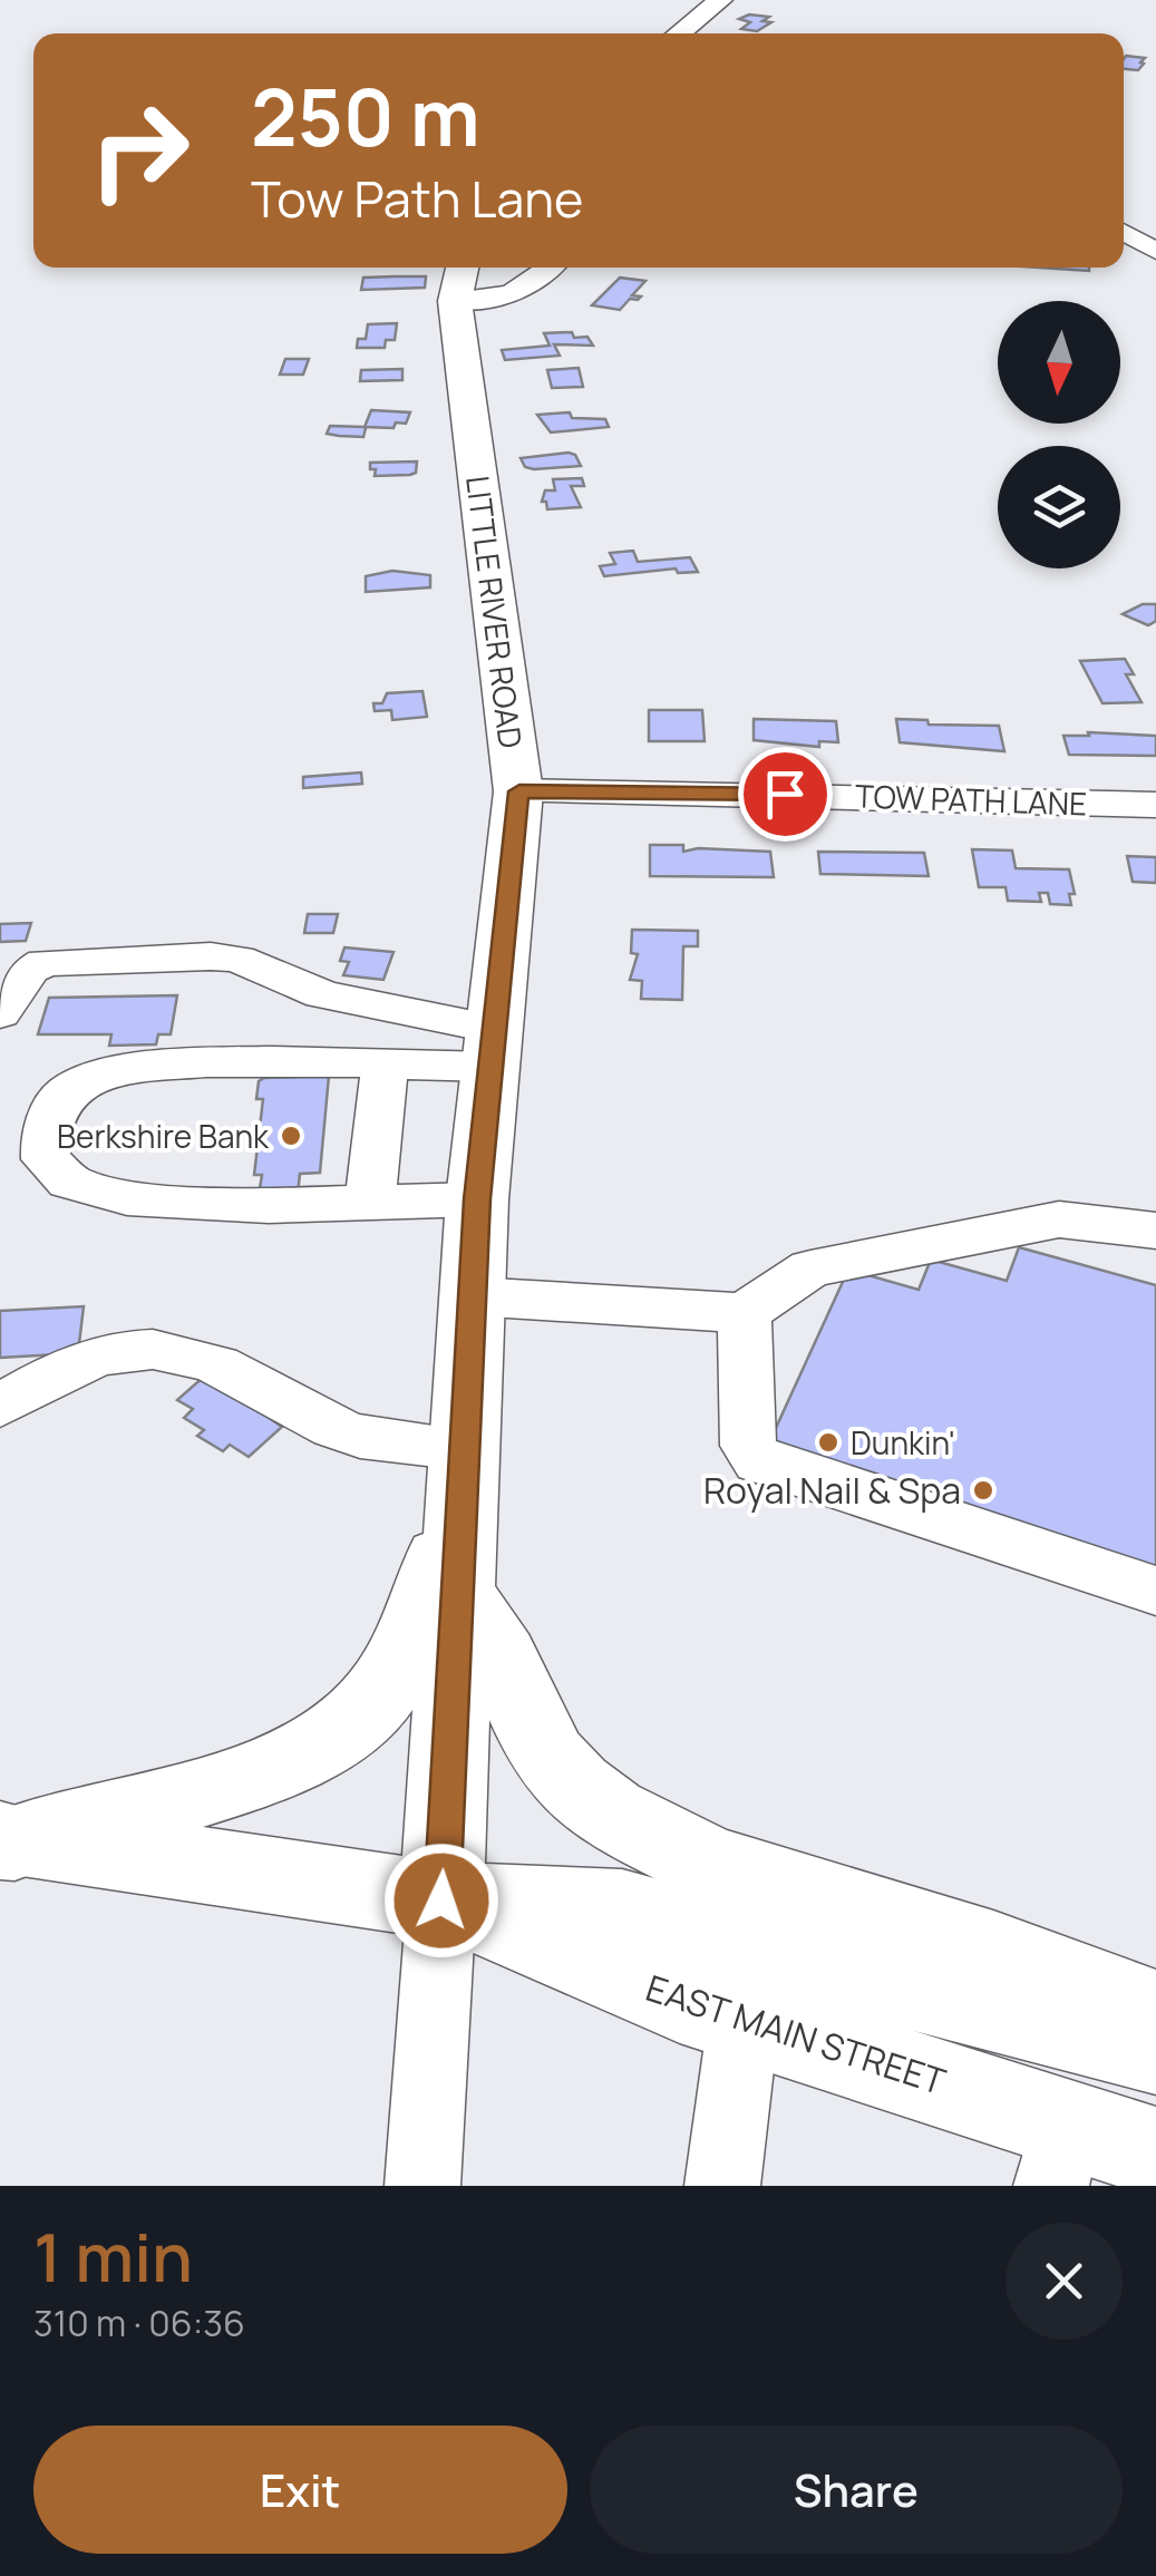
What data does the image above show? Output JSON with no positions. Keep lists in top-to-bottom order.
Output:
{
  "streets": {
    "main road": ["LITTLE RIVER ROAD", "EAST MAIN STREET"],
    "street": ["TOW PATH LANE"]
  },
  "crossings": [
    ["LITTLE RIVER ROAD", "TOW PATH LANE"],
    ["LITTLE RIVER ROAD", "EAST MAIN STREET"]
  ],
  "places": ["Berkshire Bank", "Dunkin'", "Royal Nail & Spa"],
  "north": "bottom",
  "page": {
    "turn": ["250 m", "Tow Path Lane"],
    "heading": ["1 min", "310 m · 06:36"],
    "buttons": ["Exit", "Share"]
  }
}
